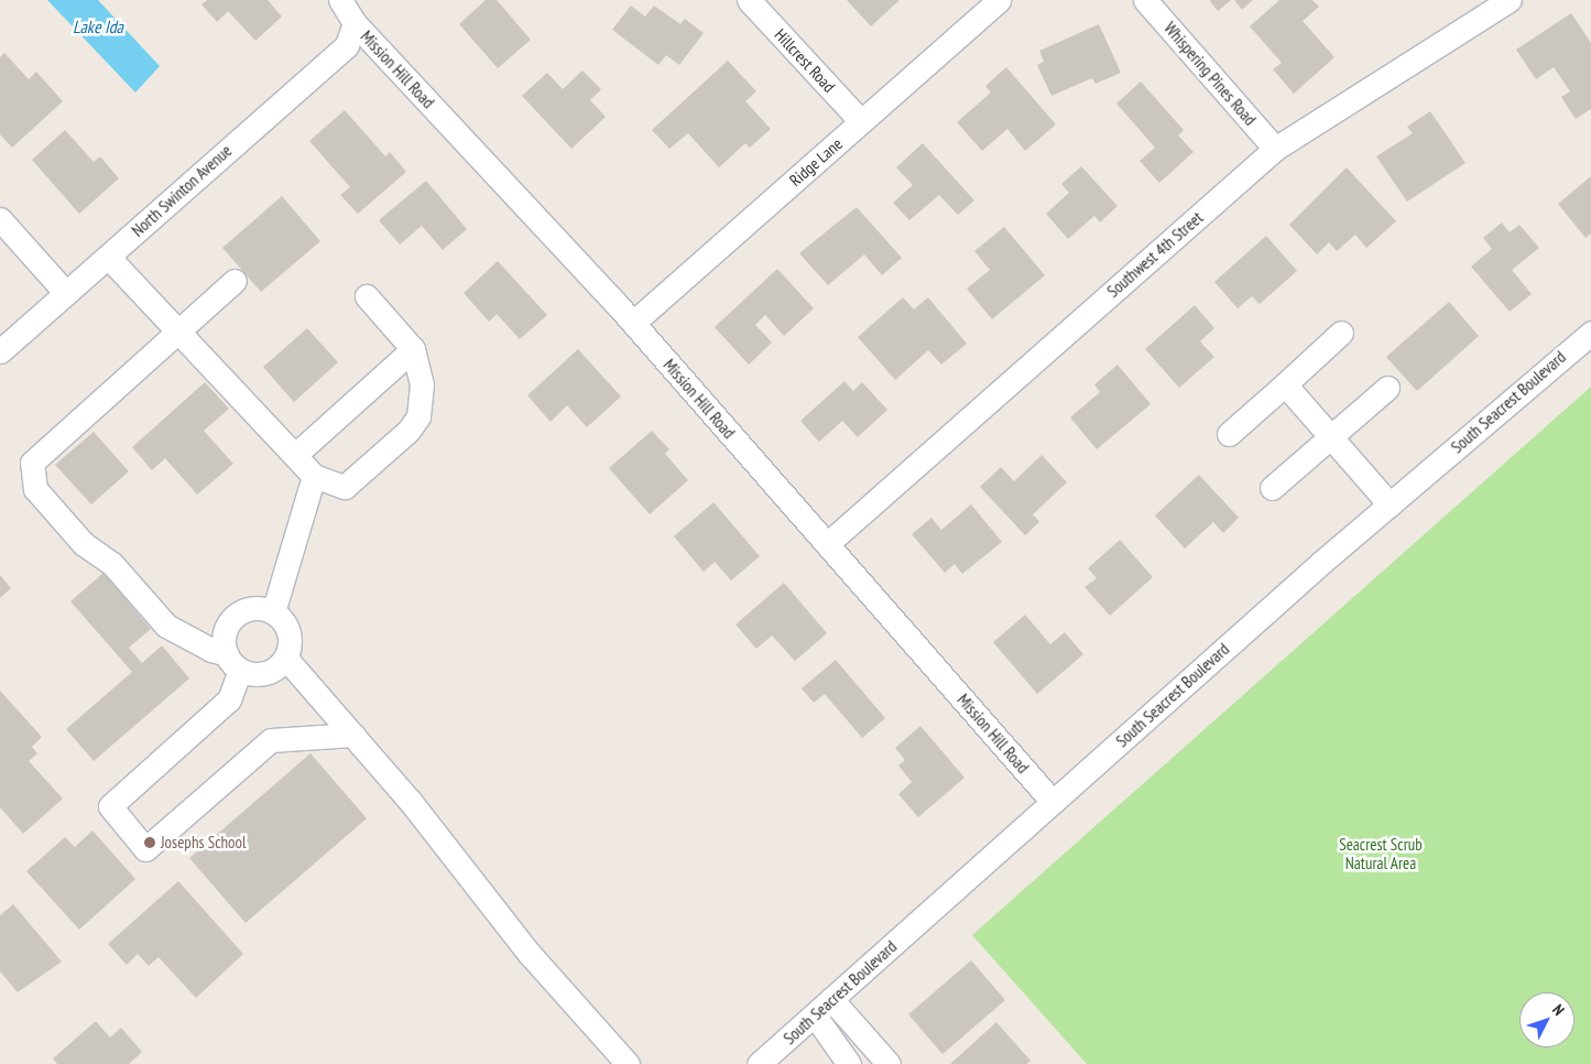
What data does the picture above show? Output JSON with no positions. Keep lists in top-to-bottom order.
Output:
{
  "streets": {
    "street": [
      "Hillcrest Road",
      "Mission Hill Road",
      "Whispering Pines Road",
      "Ridge Lane",
      "North Swinton Avenue",
      "Southwest 4th Street",
      "South Seacrest Boulevard"
    ]
  },
  "crossings": [
    ["Hillcrest Road", "Ridge Lane"],
    ["Mission Hill Road", "Ridge Lane"],
    ["Mission Hill Road", "North Swinton Avenue"],
    ["Mission Hill Road", "Southwest 4th Street"],
    ["Mission Hill Road", "South Seacrest Boulevard"],
    ["Whispering Pines Road", "Southwest 4th Street"]
  ],
  "water": ["Lake Ida"],
  "parks": ["Seacrest Scrub Natural Area"],
  "places": ["Josephs School"],
  "north": "top right"
}
